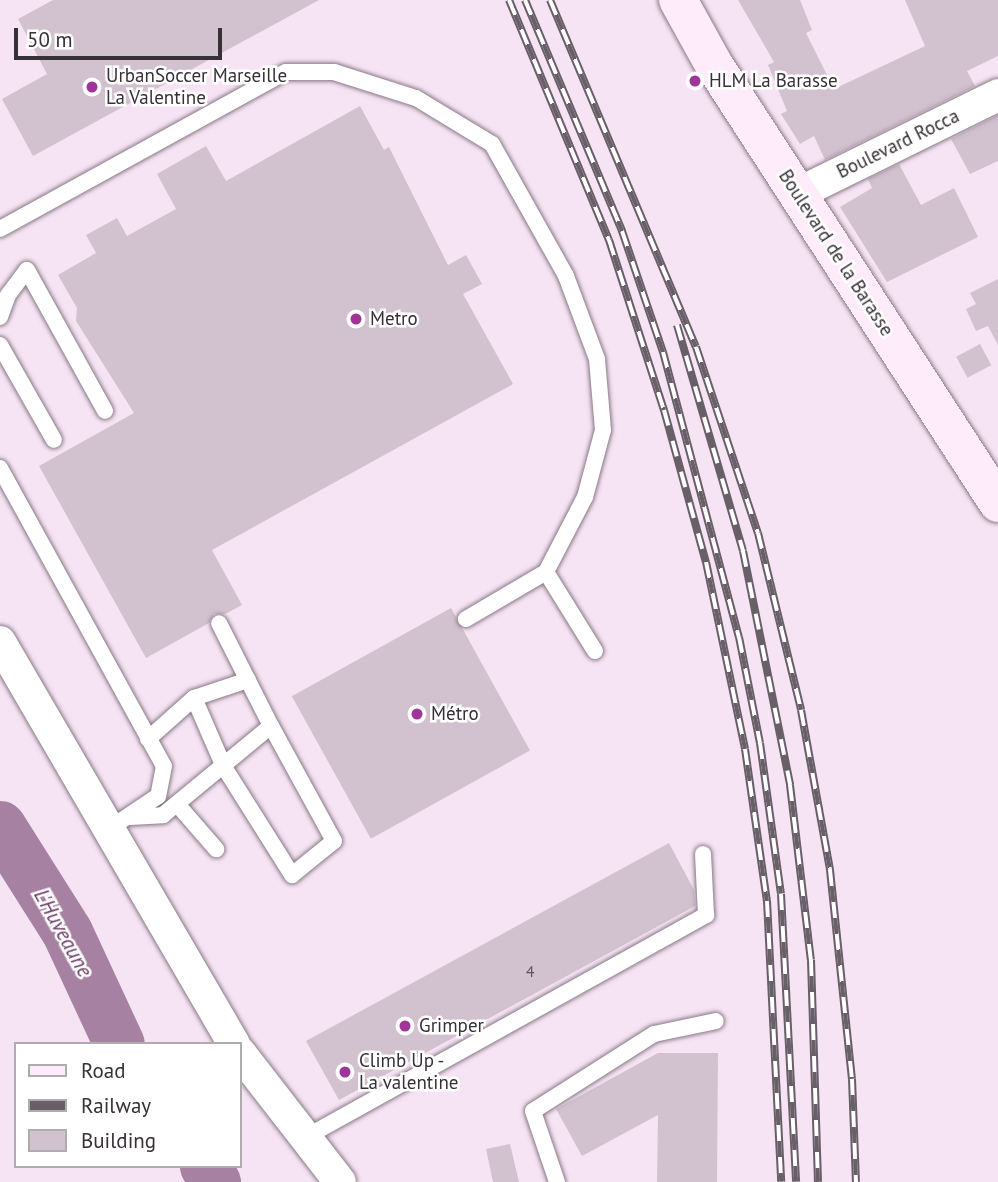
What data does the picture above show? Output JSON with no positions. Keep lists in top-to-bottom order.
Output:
{
  "streets": {
    "main road": ["Boulevard de la Barasse"],
    "street": ["Boulevard Rocca"]
  },
  "crossings": [
    ["Boulevard Rocca", "Boulevard de la Barasse"]
  ],
  "water": ["L'Huveaune"],
  "places": [
    "HLM La Barasse",
    "UrbanSoccer Marseille La Valentine",
    "Metro",
    "Métro",
    "Grimper",
    "Climb Up - La valentine"
  ],
  "house_numbers": ["4"],
  "legend": ["Road", "Railway", "Building"],
  "scale_bar": "50 m"
}
